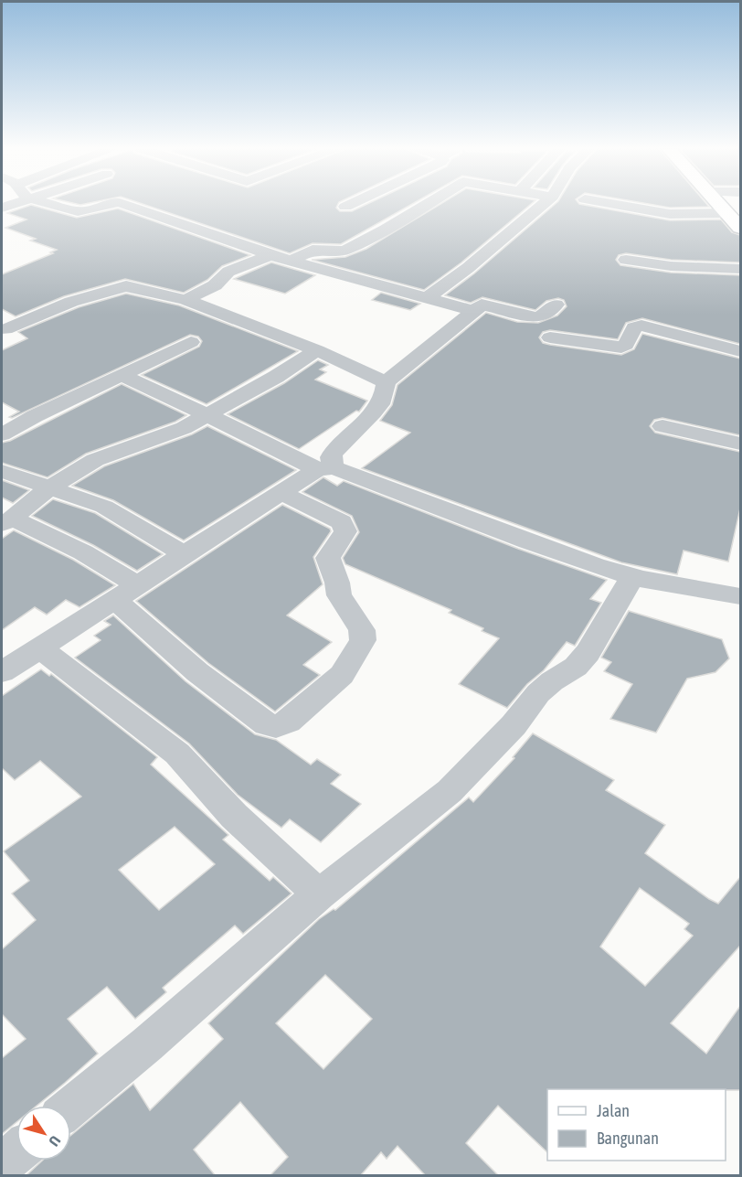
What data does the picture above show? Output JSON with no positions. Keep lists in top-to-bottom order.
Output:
{
  "legend": ["Jalan", "Bangunan"],
  "north": "bottom right"
}
